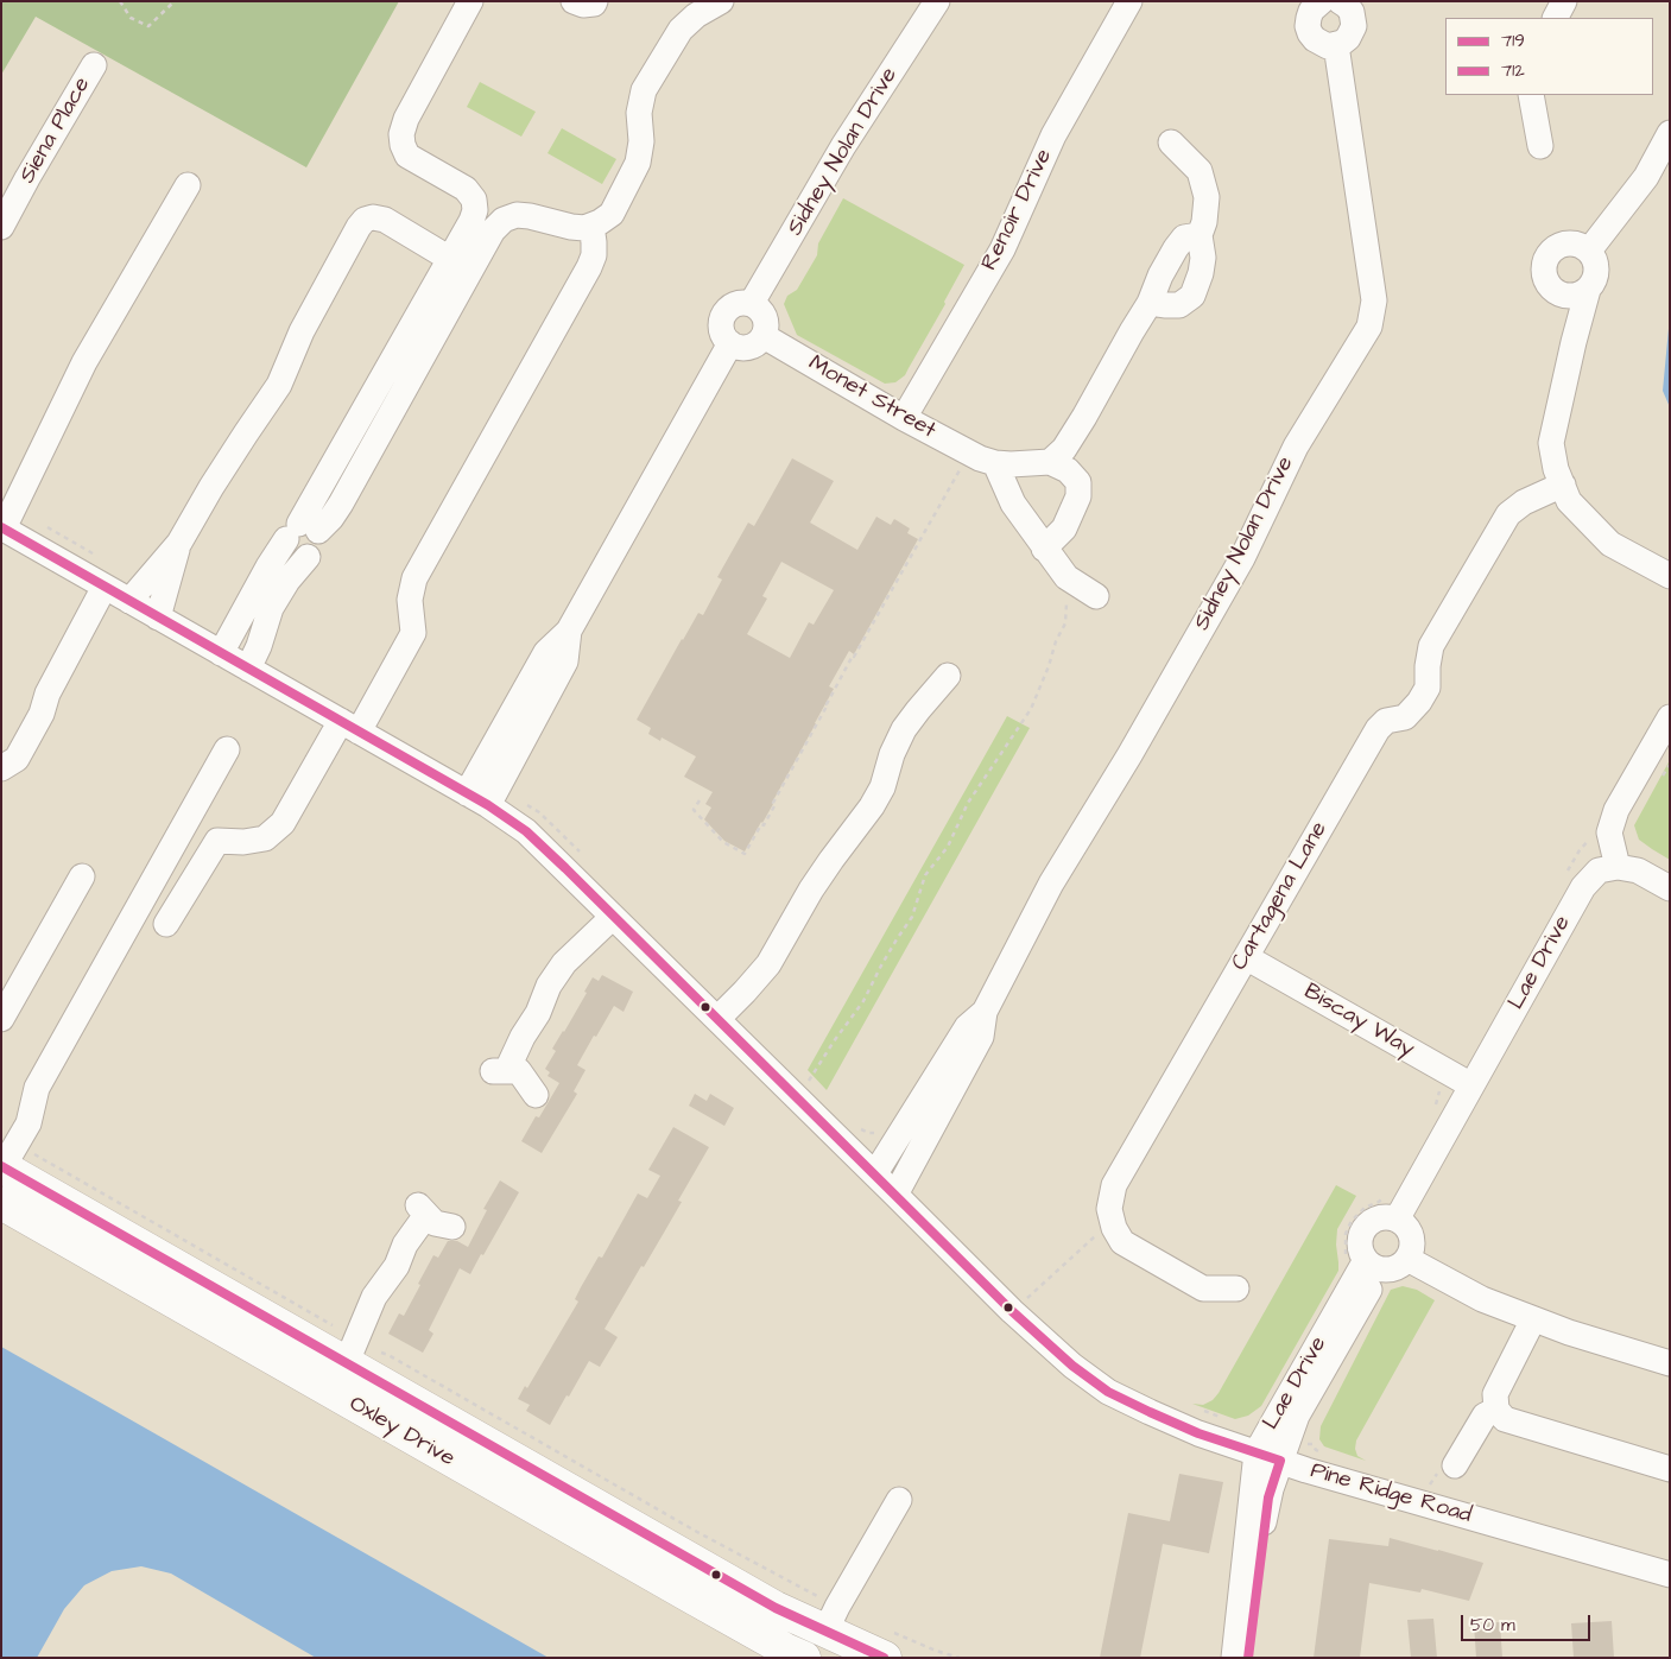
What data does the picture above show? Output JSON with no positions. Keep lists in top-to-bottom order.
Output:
{
  "streets": {
    "main road": ["Oxley Drive"],
    "street": [
      "Siena Place",
      "Sidney Nolan Drive",
      "Renoir Drive",
      "Monet Street",
      "Cartagena Lane",
      "Lae Drive",
      "Biscay Way",
      "Pine Ridge Road"
    ]
  },
  "crossings": [
    ["Sidney Nolan Drive", "Monet Street"],
    ["Sidney Nolan Drive", "Pine Ridge Road"],
    ["Renoir Drive", "Monet Street"],
    ["Cartagena Lane", "Biscay Way"],
    ["Lae Drive", "Biscay Way"],
    ["Lae Drive", "Pine Ridge Road"]
  ],
  "lines": ["transit line 719", "transit line 712"],
  "legend": ["719", "712"],
  "scale_bar": "50 m"
}
